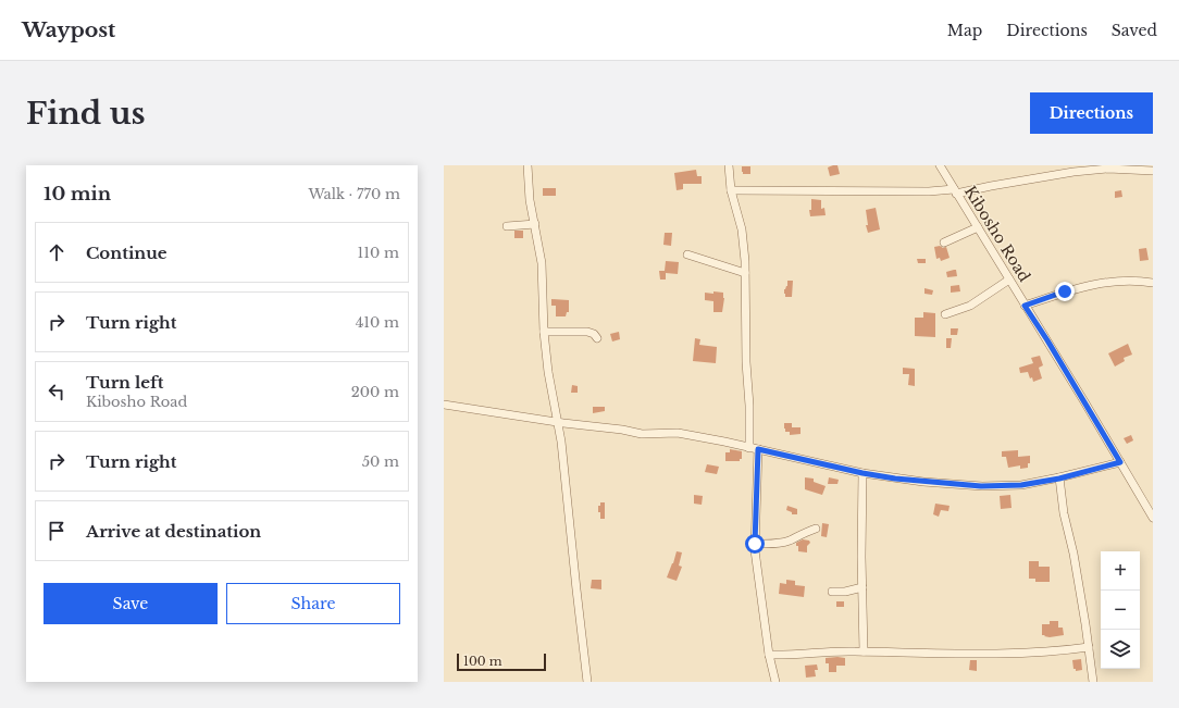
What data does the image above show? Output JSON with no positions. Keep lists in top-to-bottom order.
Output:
{
  "streets": {
    "street": ["Kibosho Road"]
  },
  "scale_bar": "100 m",
  "page": {
    "header": "Waypost",
    "nav": ["Map", "Directions", "Saved"],
    "buttons": [
      "Directions",
      ["Save", "Share"]
    ],
    "title": "Find us",
    "heading": ["10 min", "Walk · 770 m"],
    "list": [
      ["Continue", "110 m"],
      ["Turn right", "410 m"],
      ["Turn left", "Kibosho Road", "200 m"],
      ["Turn right", "50 m"],
      "Arrive at destination"
    ],
    "map_buttons": ["+", "−"],
    "scale": "100 m"
  }
}
